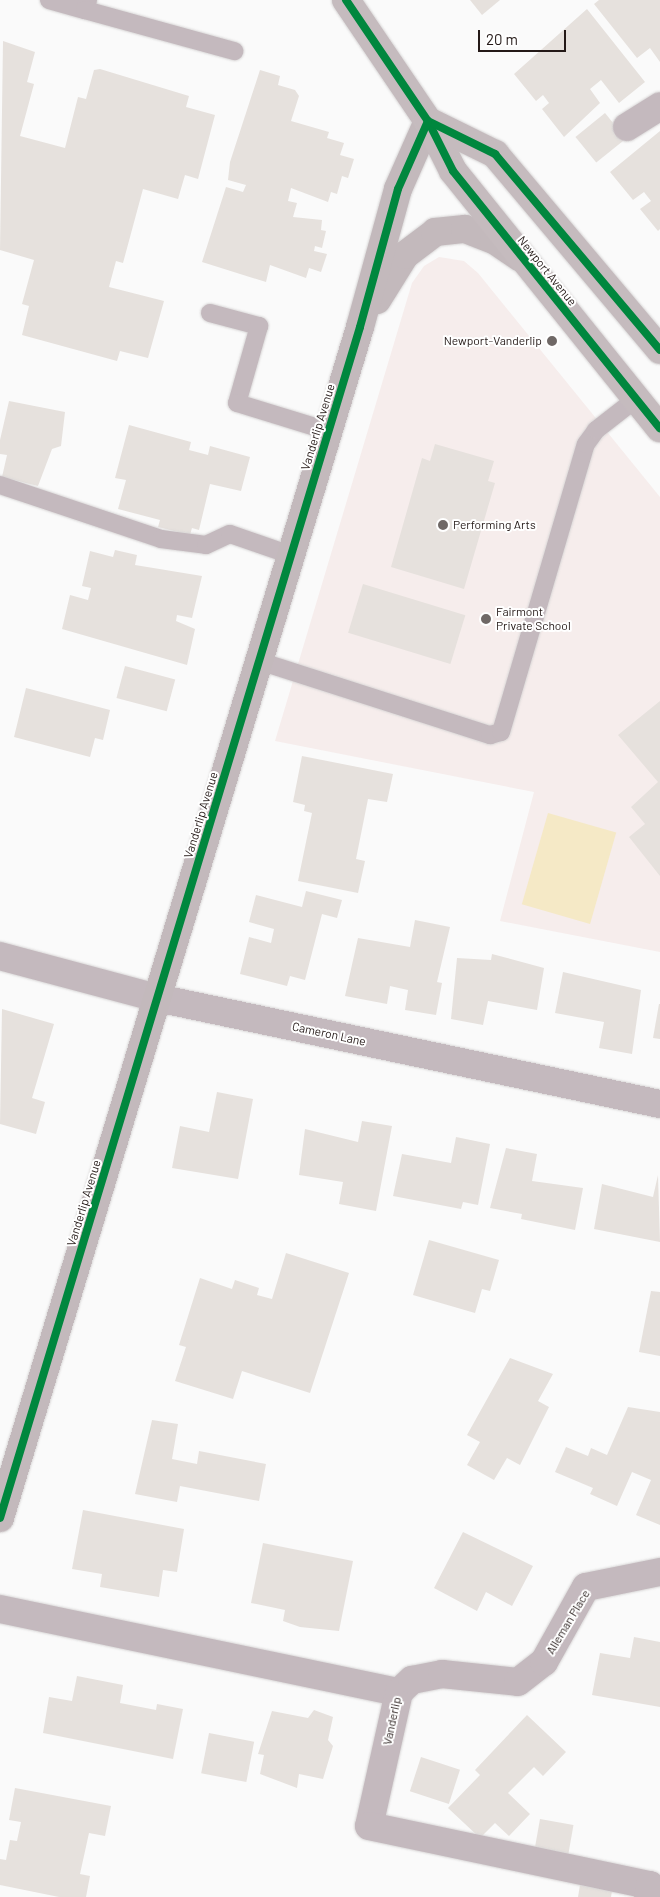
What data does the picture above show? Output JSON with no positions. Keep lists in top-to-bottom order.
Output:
{
  "streets": {
    "main road": ["Newport Avenue"],
    "street": [
      "Vanderlip Avenue",
      "Cameron Lane",
      "Alleman Place",
      "Vanderlip"
    ]
  },
  "crossings": [
    ["Newport Avenue", "Vanderlip Avenue"],
    ["Vanderlip Avenue", "Cameron Lane"],
    ["Alleman Place", "Vanderlip"]
  ],
  "places": ["Newport-Vanderlip", "Performing Arts", "Fairmont Private School"],
  "scale_bar": "20 m"
}
